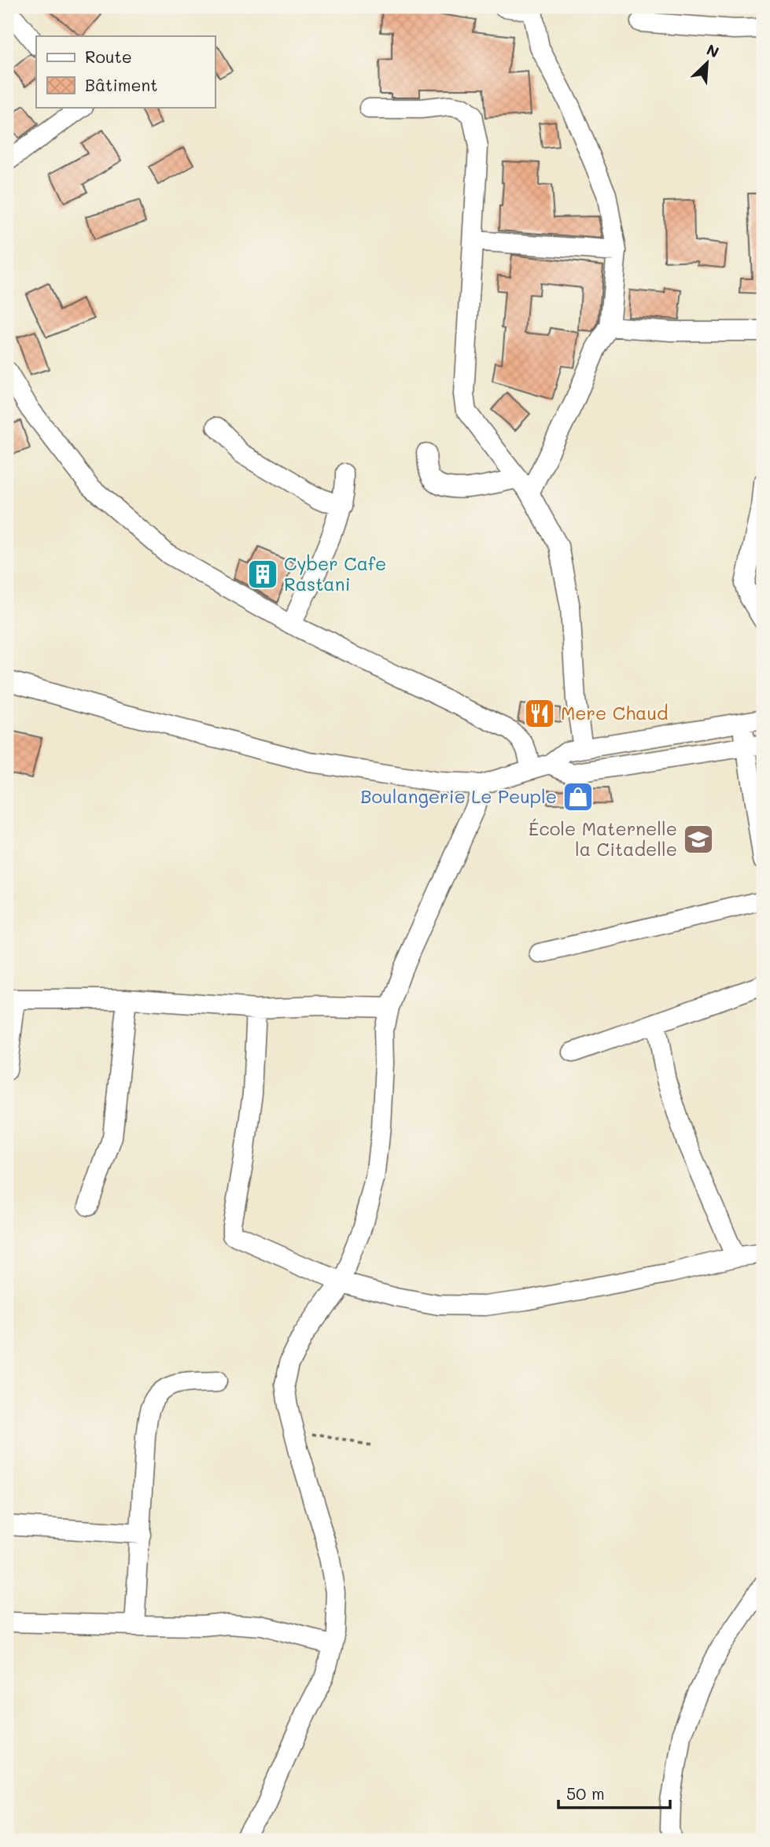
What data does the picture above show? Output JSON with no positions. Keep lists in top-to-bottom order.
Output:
{
  "places": {
    "building": ["Cyber Cafe Rastani"],
    "restaurant": ["Mere Chaud"],
    "shop": ["Boulangerie Le Peuple"],
    "school or university": ["École Maternelle la Citadelle"]
  },
  "legend": ["Route", "Bâtiment"],
  "scale_bar": "50 m",
  "north": "top right"
}
